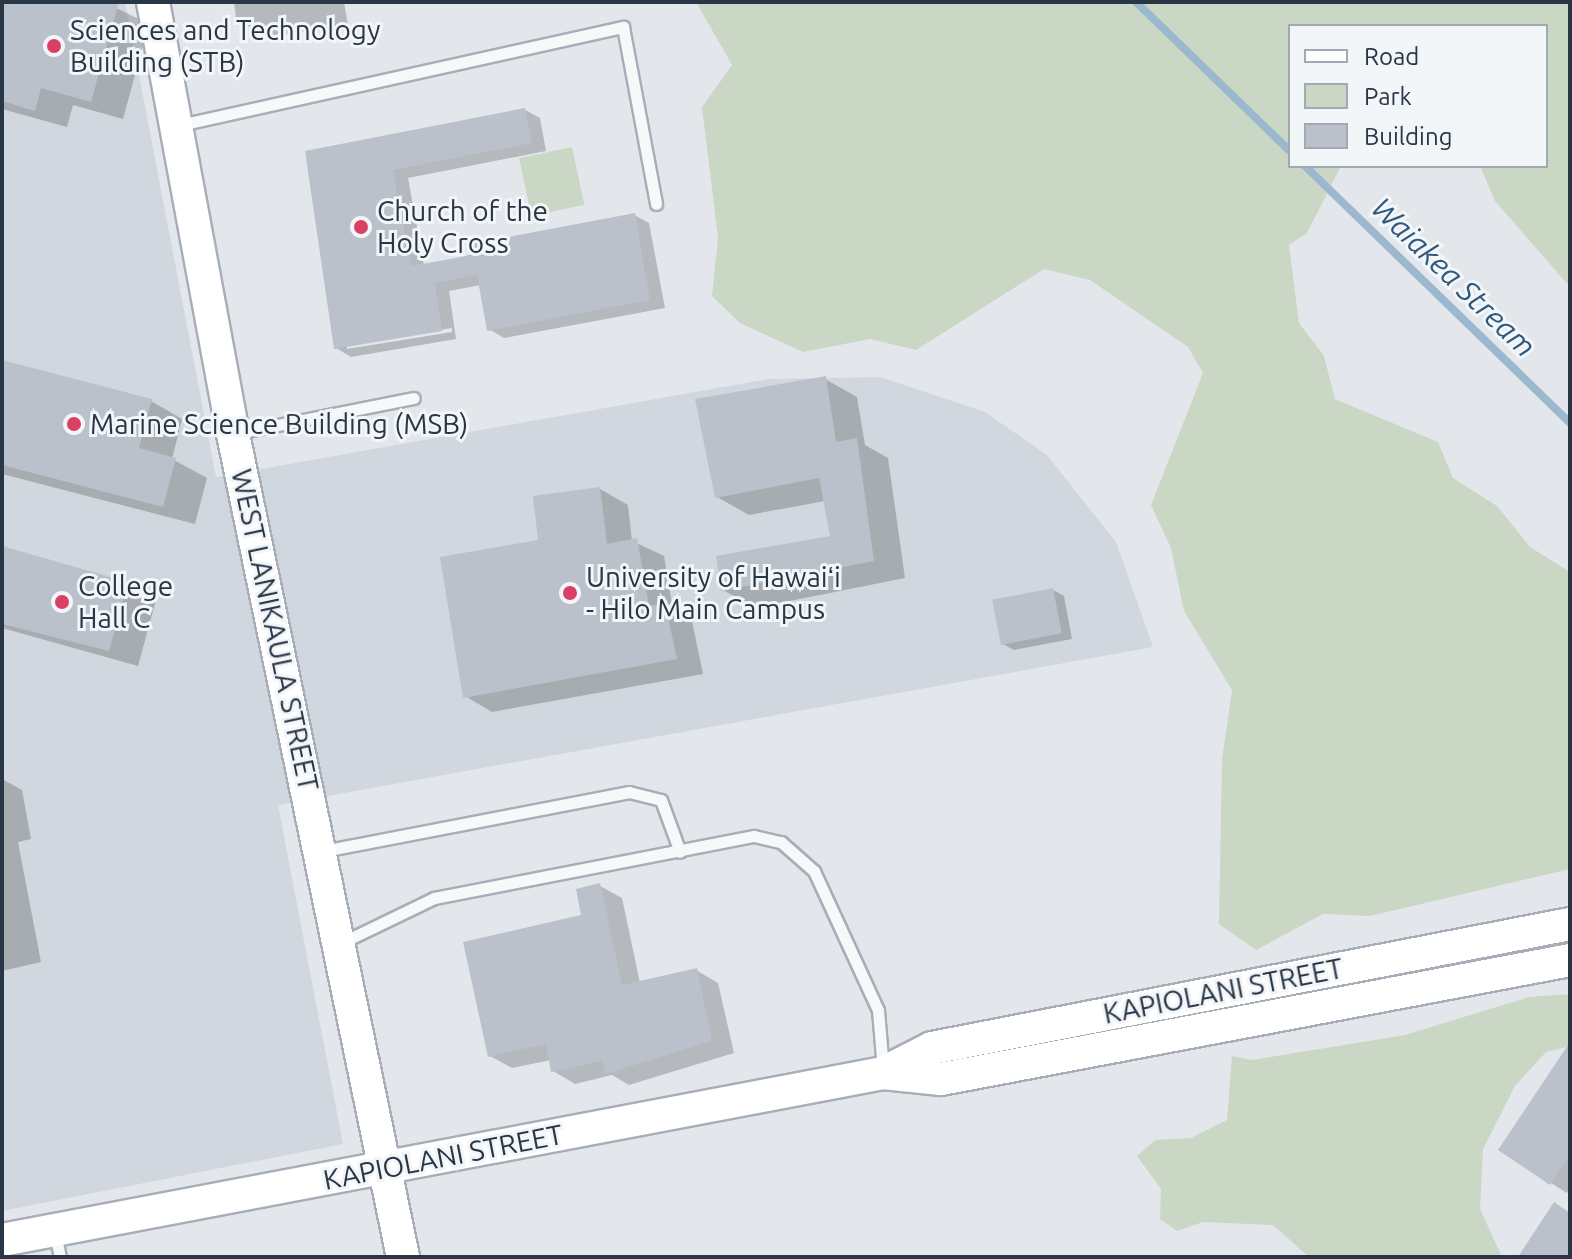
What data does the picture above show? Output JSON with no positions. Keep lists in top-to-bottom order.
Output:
{
  "streets": {
    "street": ["WEST LANIKAULA STREET", "KAPIOLANI STREET"]
  },
  "crossings": [
    ["WEST LANIKAULA STREET", "KAPIOLANI STREET"]
  ],
  "water": ["Waiakea Stream"],
  "places": [
    "Sciences and Technology Building (STB)",
    "Church of the Holy Cross",
    "Marine Science Building (MSB)",
    "University of Hawaiʻi - Hilo Main Campus",
    "College Hall C"
  ],
  "legend": ["Road", "Park", "Building"]
}
